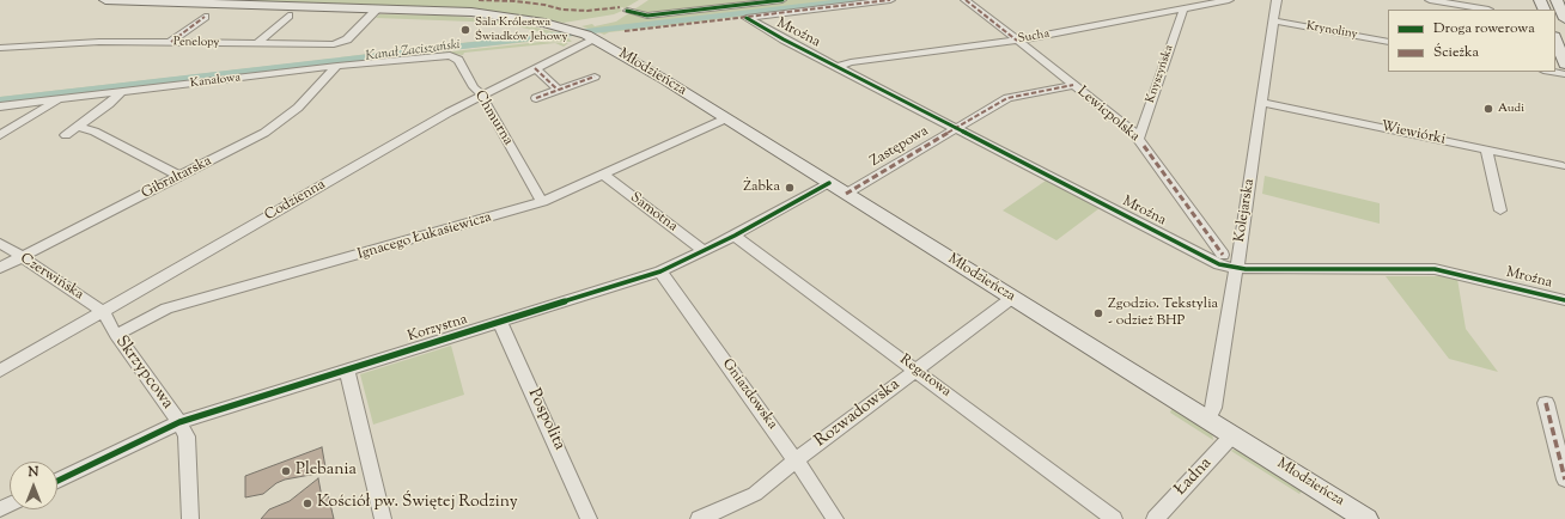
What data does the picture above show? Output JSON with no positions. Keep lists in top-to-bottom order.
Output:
{
  "streets": {
    "main road": ["Młodzieńcza"],
    "street": [
      "Krynoliny",
      "Mroźna",
      "Sucha",
      "Penelopy",
      "Knyszyńska",
      "Kanałowa",
      "Lewicpolska",
      "Chmurna",
      "Wiewiórki",
      "Zastępowa",
      "Gibraltarska",
      "Codzienna",
      "Kolejarska",
      "Samotna",
      "Ignacego Łukasiewicza",
      "Czerwińska",
      "Korzystna",
      "Skrzypcowa",
      "Regatowa",
      "Gniazdowska",
      "Rozwadowska",
      "Pospolita",
      "Ładna"
    ]
  },
  "crossings": [
    ["Krynoliny", "Kolejarska"],
    ["Mroźna", "Sucha"],
    ["Mroźna", "Zastępowa"],
    ["Mroźna", "Kolejarska"],
    ["Sucha", "Knyszyńska"],
    ["Sucha", "Lewicpolska"],
    ["Penelopy", "Młodzieńcza"],
    ["Młodzieńcza", "Zastępowa"],
    ["Młodzieńcza", "Codzienna"],
    ["Młodzieńcza", "Kolejarska"],
    ["Młodzieńcza", "Ignacego Łukasiewicza"],
    ["Młodzieńcza", "Korzystna"],
    ["Młodzieńcza", "Rozwadowska"],
    ["Młodzieńcza", "Ładna"],
    ["Knyszyńska", "Lewicpolska"],
    ["Kanałowa", "Chmurna"],
    ["Kanałowa", "Gibraltarska"],
    ["Lewicpolska", "Zastępowa"],
    ["Chmurna", "Codzienna"],
    ["Chmurna", "Ignacego Łukasiewicza"],
    ["Wiewiórki", "Kolejarska"],
    ["Gibraltarska", "Czerwińska"],
    ["Codzienna", "Czerwińska"],
    ["Codzienna", "Skrzypcowa"],
    ["Samotna", "Ignacego Łukasiewicza"],
    ["Samotna", "Korzystna"],
    ["Ignacego Łukasiewicza", "Skrzypcowa"],
    ["Czerwińska", "Skrzypcowa"],
    ["Korzystna", "Skrzypcowa"],
    ["Korzystna", "Regatowa"],
    ["Korzystna", "Gniazdowska"],
    ["Korzystna", "Pospolita"],
    ["Regatowa", "Rozwadowska"],
    ["Gniazdowska", "Rozwadowska"]
  ],
  "water": ["Kanał Zaciszański"],
  "places": [
    "Sala Królestwa Świadków Jehowy",
    "Audi",
    "Żabka",
    "Zgodzio. Tekstylia - odzież BHP",
    "Plebania",
    "Kościół pw. Świętej Rodziny"
  ],
  "legend": ["Droga rowerowa", "Ścieżka"],
  "north": "top"
}
